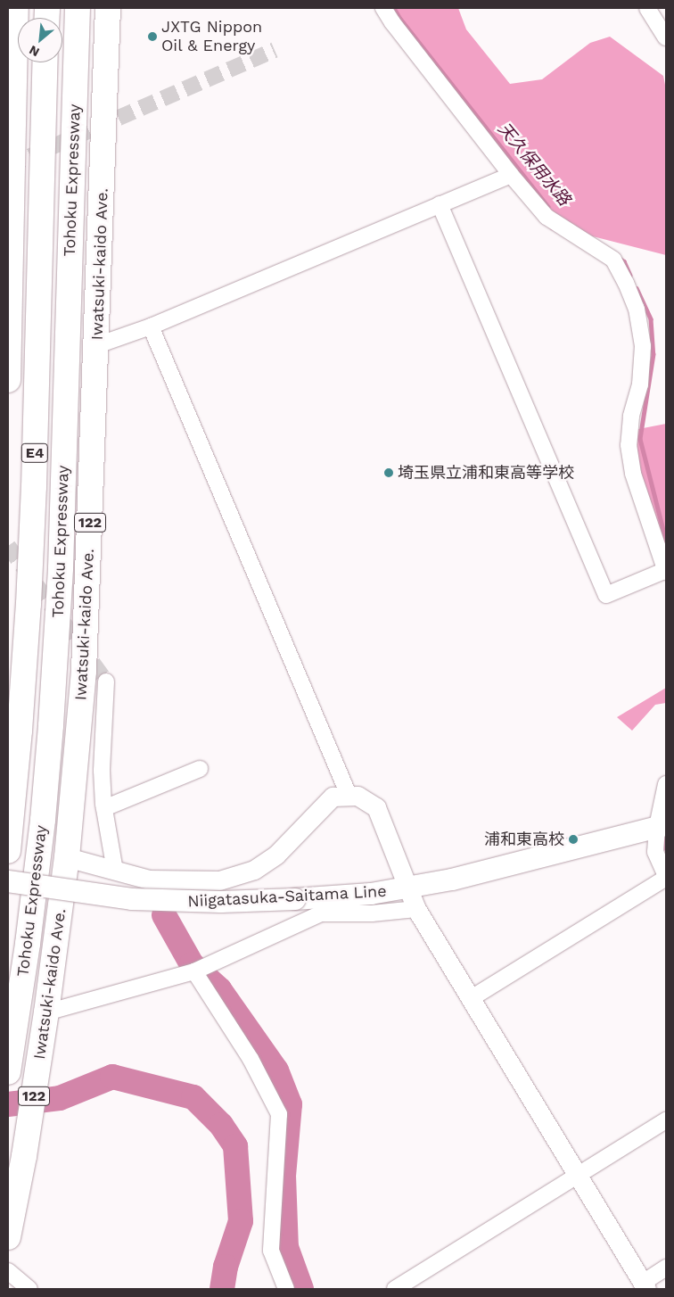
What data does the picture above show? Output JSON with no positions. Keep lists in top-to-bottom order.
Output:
{
  "streets": {
    "highway": [
      "Tohoku Expressway",
      "Iwatsuki-kaido Ave.",
      "E4",
      "122"
    ],
    "main road": ["Niigatasuka-Saitama Line"]
  },
  "water": ["天久保用水路"],
  "places": ["JXTG Nippon Oil & Energy", "埼玉県立浦和東高等学校", "浦和東高校"],
  "north": "bottom left"
}
